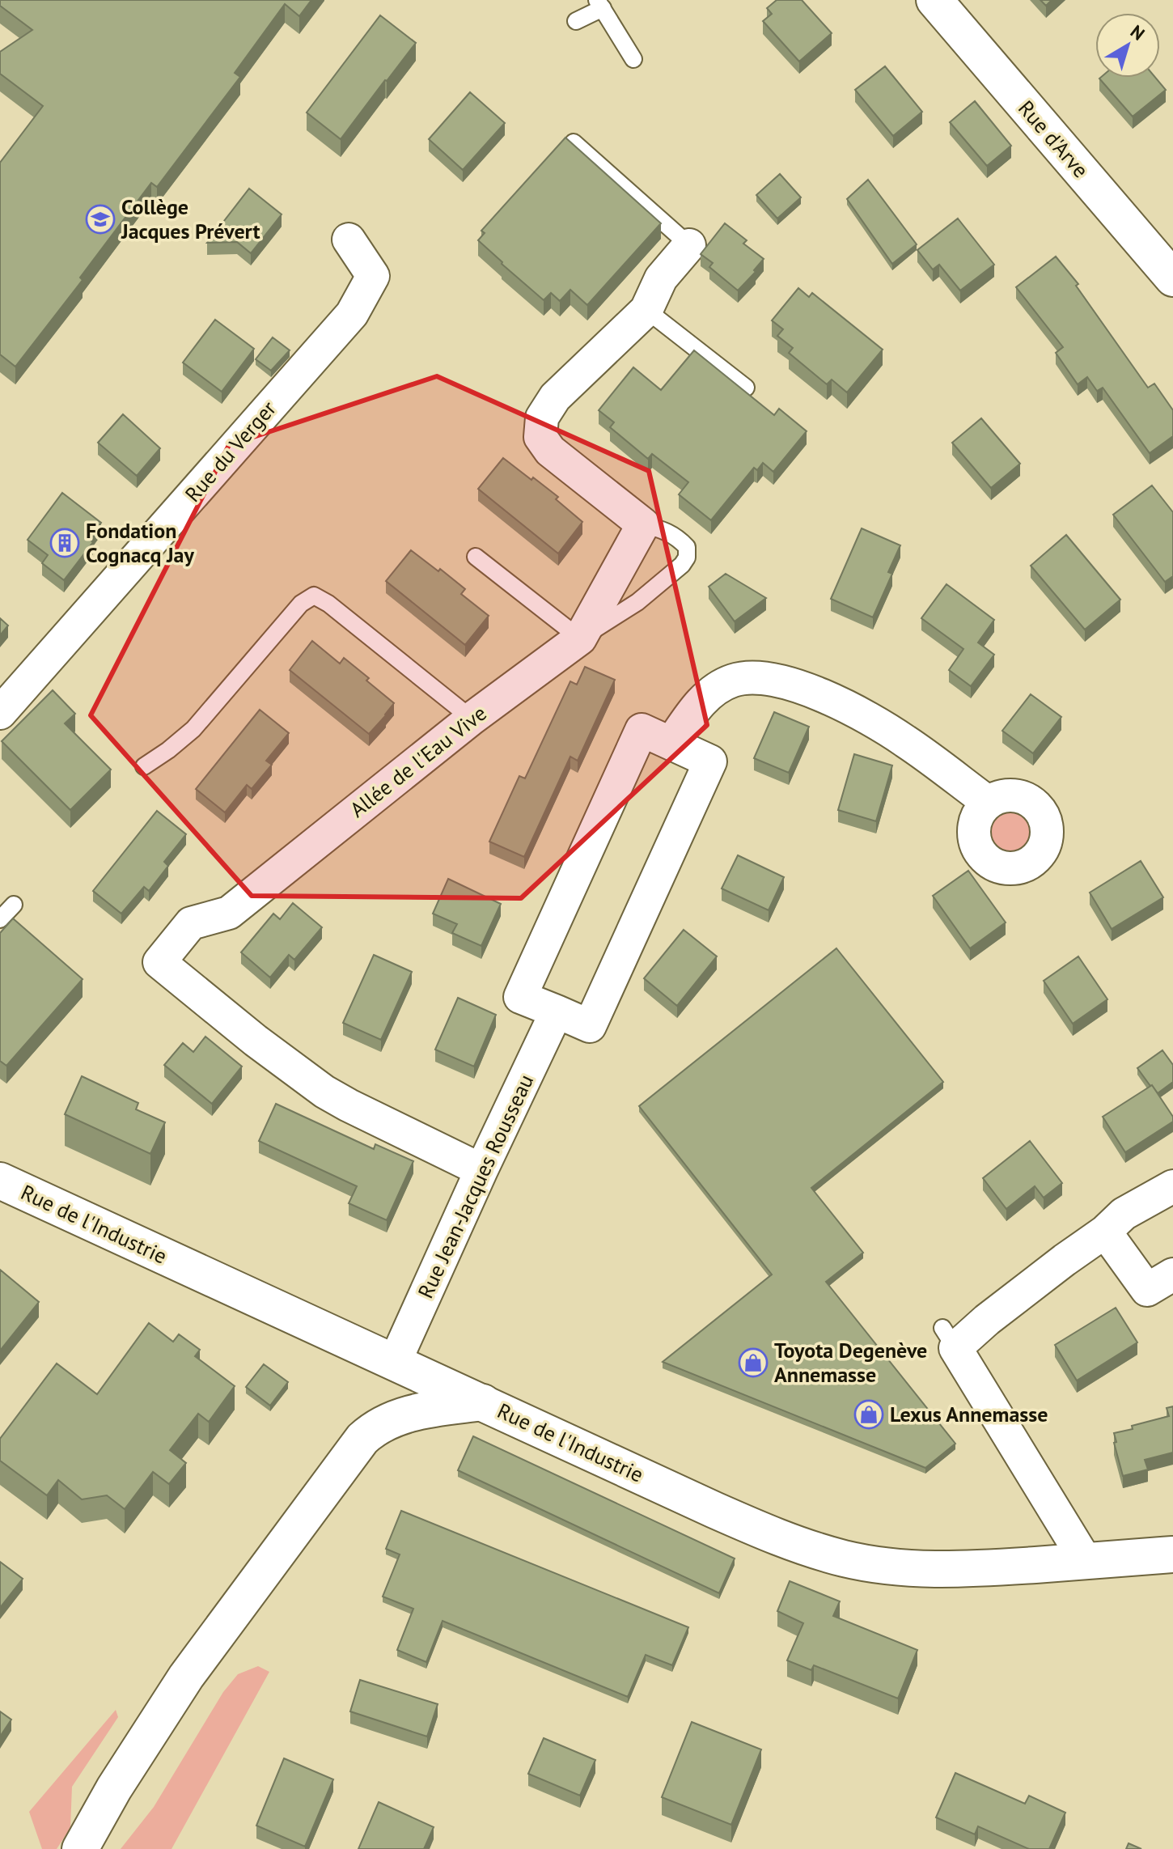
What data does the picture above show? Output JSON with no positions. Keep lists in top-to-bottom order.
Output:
{
  "streets": {
    "main road": ["Rue d'Arve", "Rue de l'Industrie"],
    "street": ["Rue du Verger", "Allée de l'Eau Vive", "Rue Jean-Jacques Rousseau"]
  },
  "crossings": [
    ["Allée de l'Eau Vive", "Rue Jean-Jacques Rousseau"],
    ["Rue Jean-Jacques Rousseau", "Rue de l'Industrie"]
  ],
  "places": {
    "school or university": ["Collège Jacques Prévert"],
    "building": ["Fondation Cognacq Jay"],
    "shop": ["Toyota Degenève Annemasse", "Lexus Annemasse"]
  },
  "north": "top right"
}
